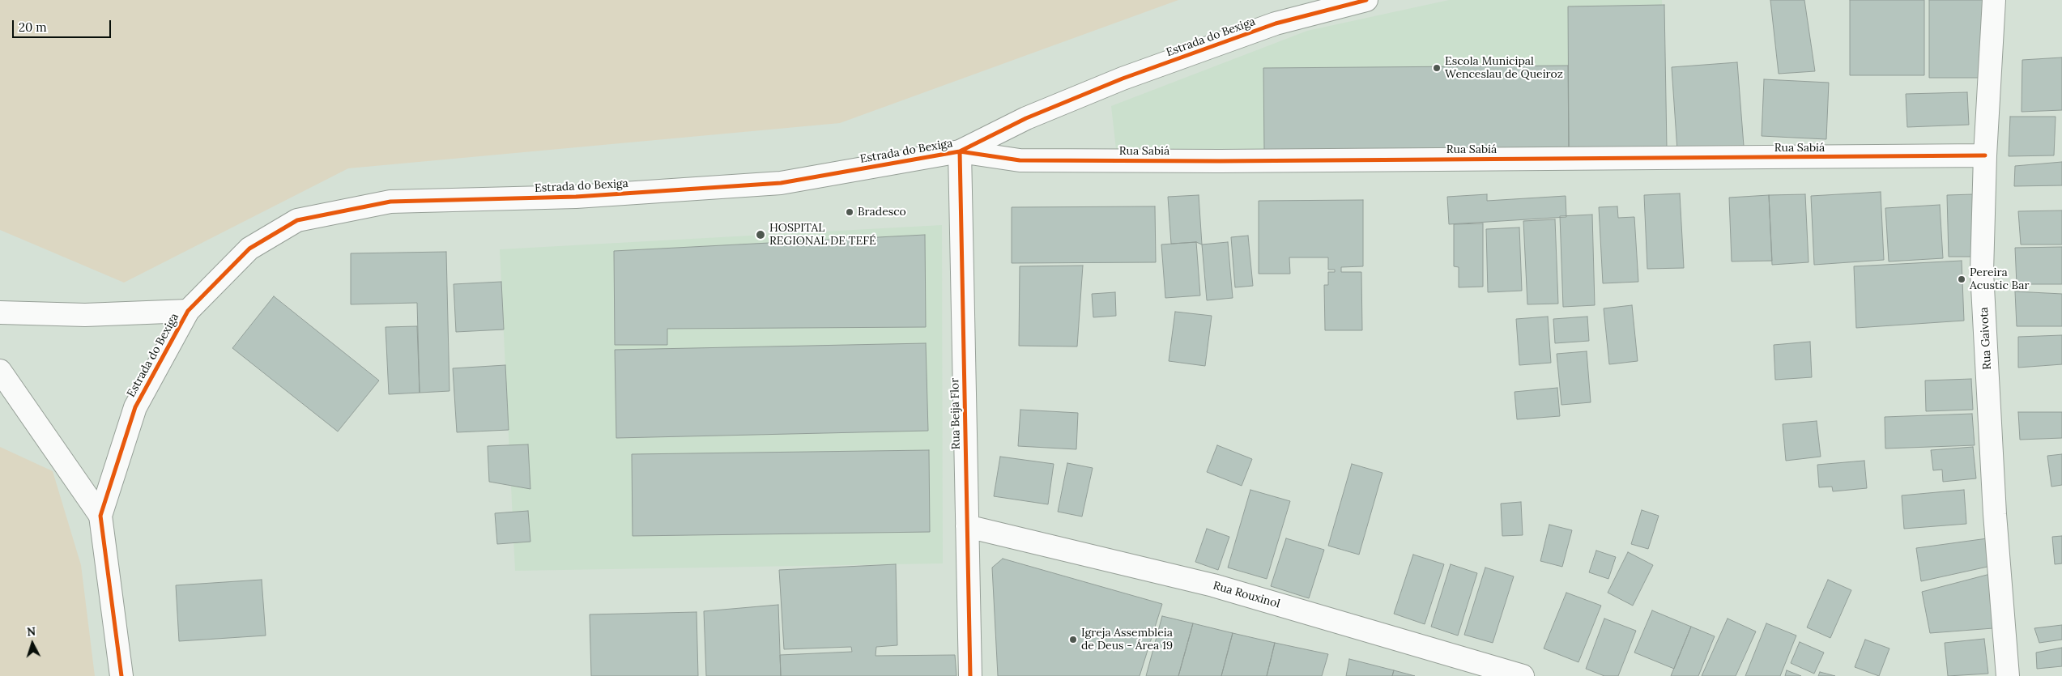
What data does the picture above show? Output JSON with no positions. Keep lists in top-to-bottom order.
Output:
{
  "streets": {
    "street": [
      "Estrada do Bexiga",
      "Rua Sabiá",
      "Rua Gaivota",
      "Rua Beija Flor",
      "Rua Rouxinol"
    ]
  },
  "crossings": [
    ["Estrada do Bexiga", "Rua Sabiá"],
    ["Estrada do Bexiga", "Rua Beija Flor"],
    ["Rua Sabiá", "Rua Gaivota"],
    ["Rua Sabiá", "Rua Beija Flor"],
    ["Rua Beija Flor", "Rua Rouxinol"]
  ],
  "places": [
    "Escola Municipal Wenceslau de Queiroz",
    "Bradesco",
    "HOSPITAL REGIONAL DE TEFÉ",
    "Pereira Acustic Bar",
    "Igreja Assembleia de Deus - Área 19"
  ],
  "scale_bar": "20 m",
  "north": "top"
}
